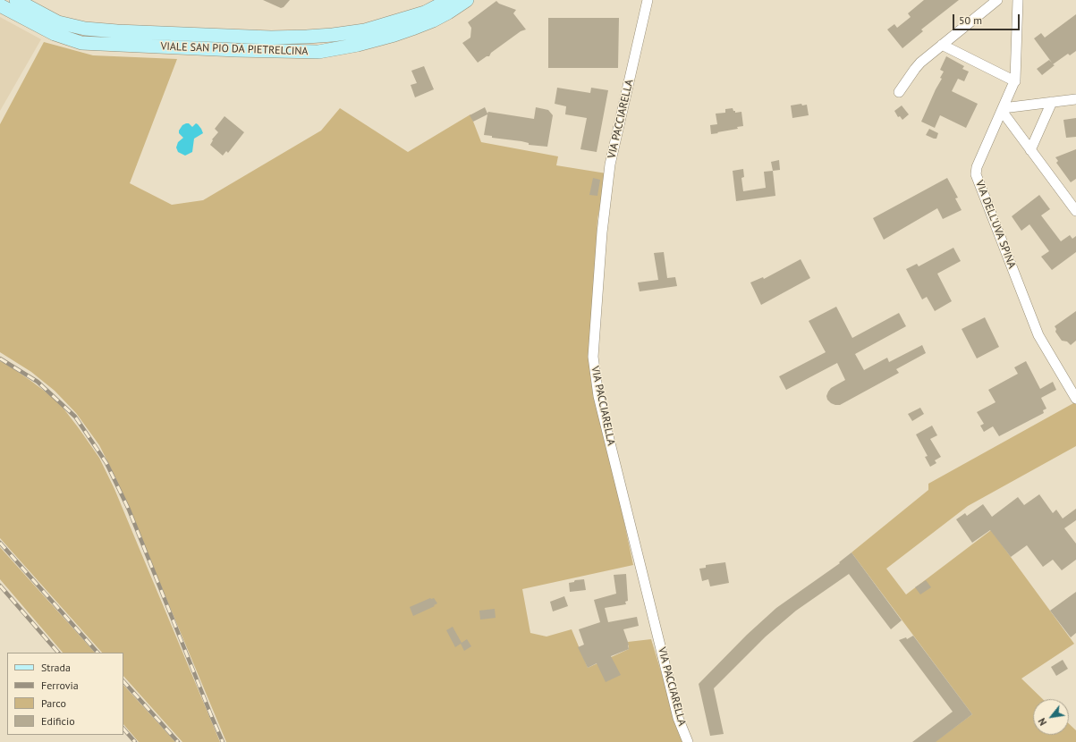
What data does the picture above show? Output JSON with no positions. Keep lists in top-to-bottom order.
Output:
{
  "streets": {
    "main road": ["VIALE SAN PIO DA PIETRELCINA"],
    "street": ["VIA PACCIARELLA", "VIA DELL'UVA SPINA"]
  },
  "legend": [
    "Strada",
    "Ferrovia",
    "Parco",
    "Edificio"
  ],
  "scale_bar": "50 m",
  "north": "bottom left"
}
